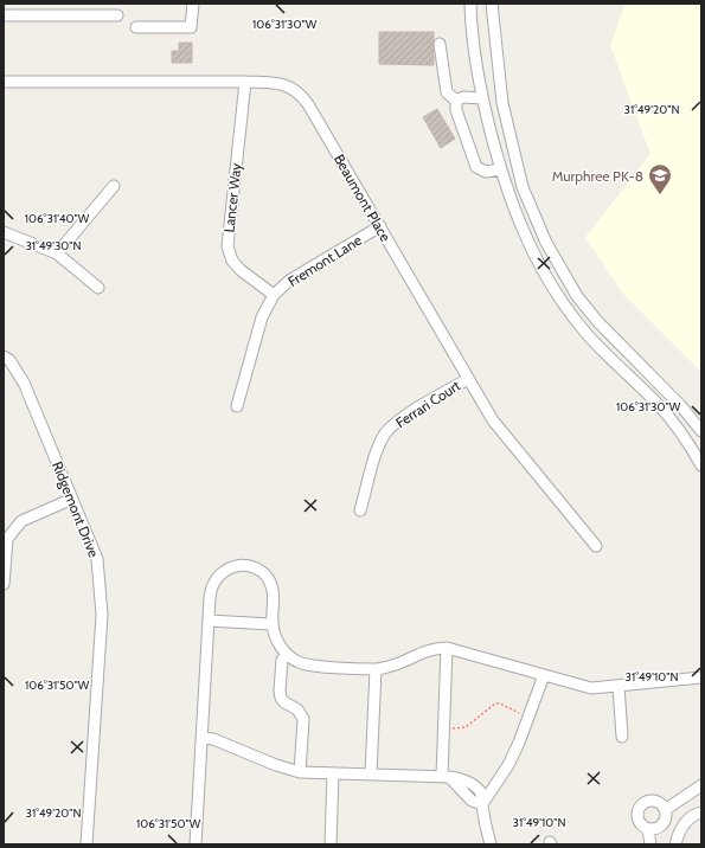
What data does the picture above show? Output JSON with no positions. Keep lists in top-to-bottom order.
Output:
{
  "streets": {
    "street": [
      "Lancer Way",
      "Beaumont Place",
      "Fremont Lane",
      "Ferrari Court",
      "Ridgemont Drive"
    ]
  },
  "crossings": [
    ["Lancer Way", "Beaumont Place"],
    ["Lancer Way", "Fremont Lane"],
    ["Beaumont Place", "Fremont Lane"],
    ["Beaumont Place", "Ferrari Court"]
  ],
  "places": {
    "school or university": ["Murphree PK-8"]
  },
  "coordinates": [
    "106°31'30\"W",
    "31°49'20\"N",
    "106°31'40\"W",
    "31°49'30\"N",
    "31°49'10\"N",
    "106°31'50\"W"
  ]
}
